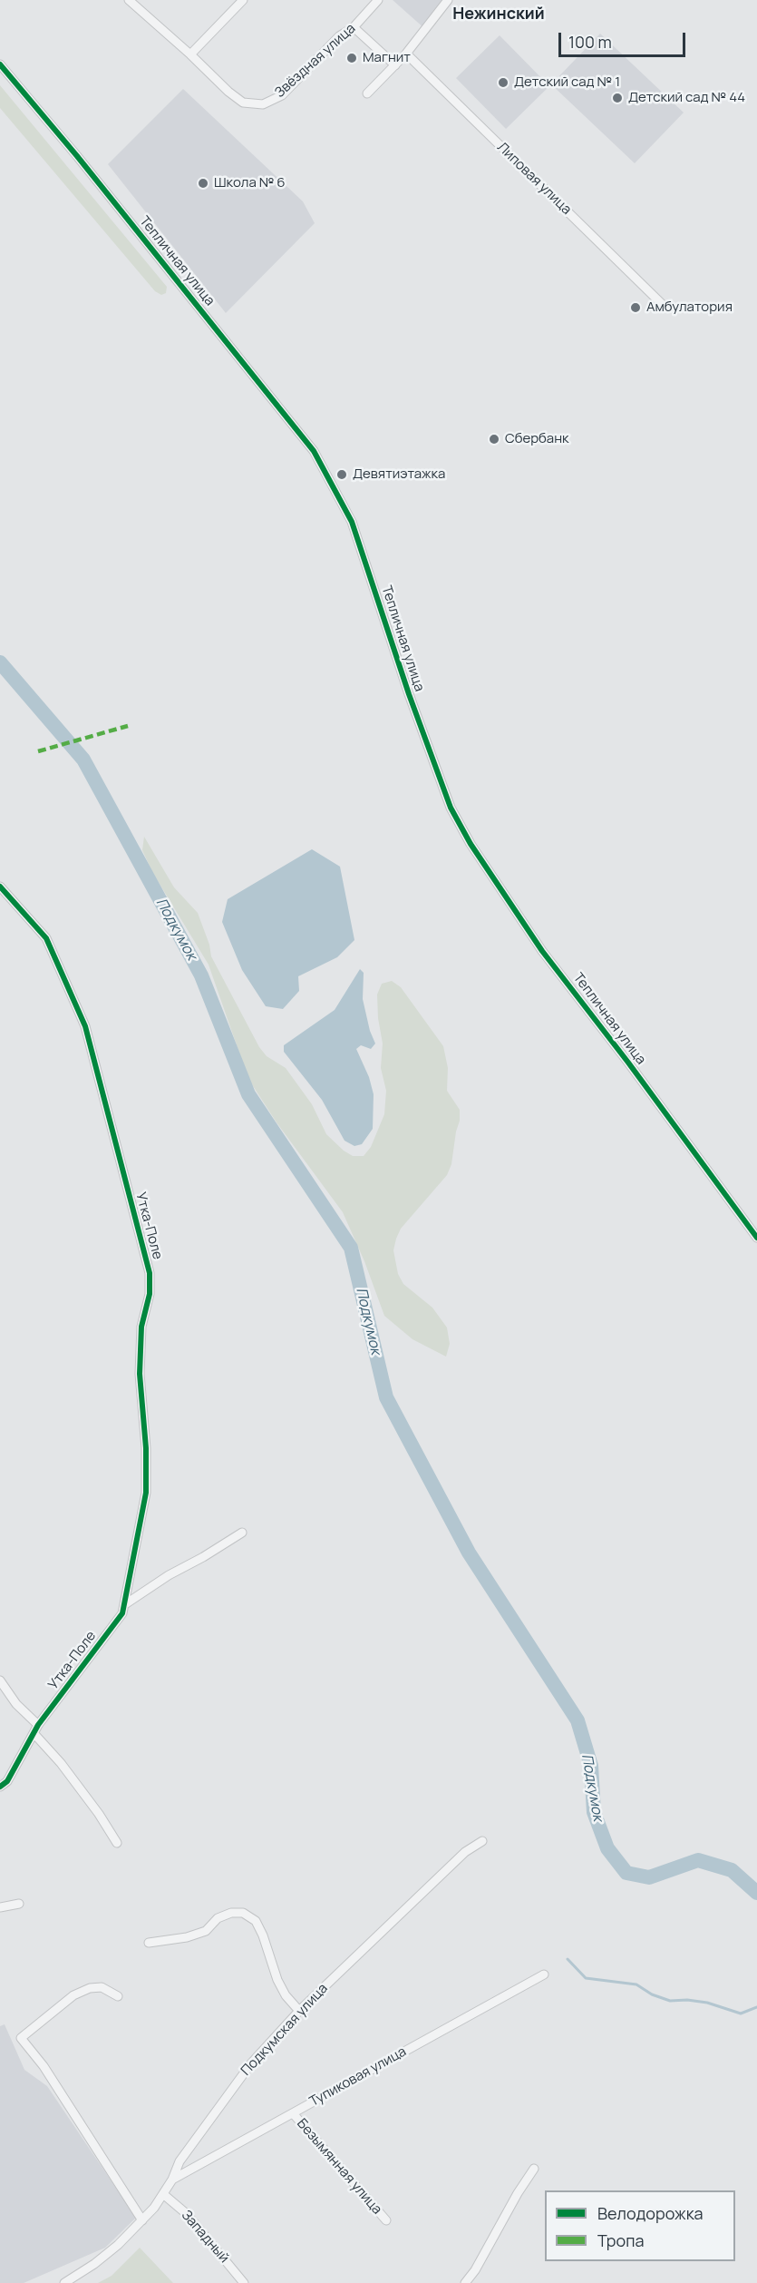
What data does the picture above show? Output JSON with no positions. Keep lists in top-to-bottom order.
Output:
{
  "streets": {
    "street": [
      "Звёздная улица",
      "Липовая улица",
      "Тепличная улица",
      "Утка-Поле",
      "Подкумская улица",
      "Тупиковая улица",
      "Безымянная улица",
      "Западный"
    ]
  },
  "crossings": [
    ["Подкумская улица", "Тупиковая улица"],
    ["Подкумская улица", "Западный"],
    ["Тупиковая улица", "Безымянная улица"]
  ],
  "districts": ["Нежинский"],
  "water": ["Подкумок"],
  "places": [
    "Магнит",
    "Детский сад № 1",
    "Детский сад № 44",
    "Школа № 6",
    "Амбулатория",
    "Сбербанк",
    "Девятиэтажка"
  ],
  "legend": ["Велодорожка", "Тропа"],
  "scale_bar": "100 m"
}
